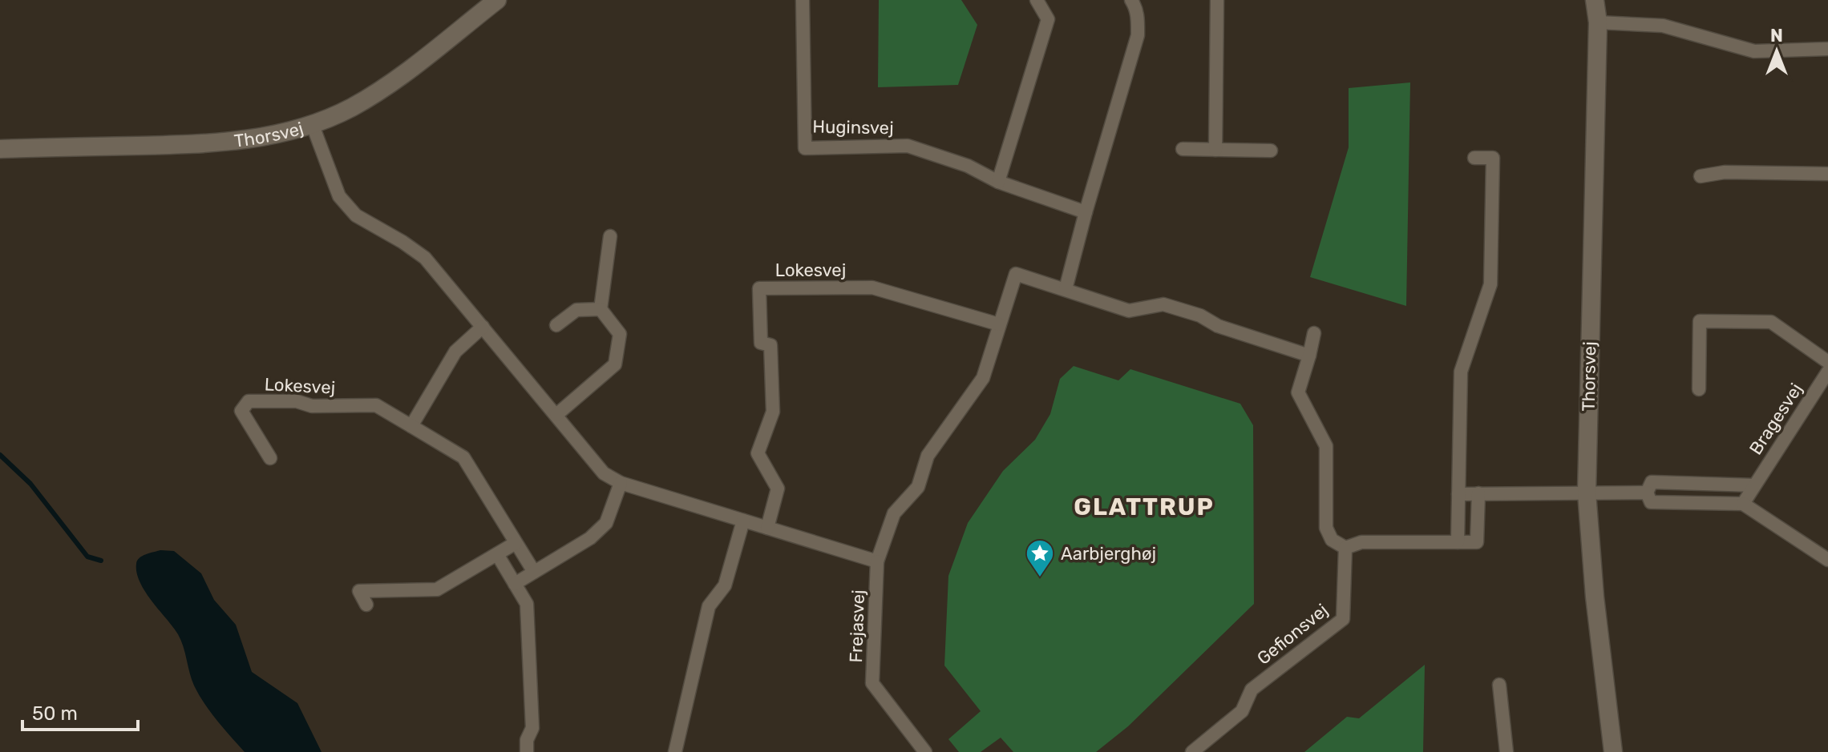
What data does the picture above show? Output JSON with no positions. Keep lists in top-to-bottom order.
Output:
{
  "streets": {
    "street": [
      "Huginsvej",
      "Thorsvej",
      "Lokesvej",
      "Bragesvej",
      "Frejasvej",
      "Gefionsvej"
    ]
  },
  "districts": ["GLATTRUP"],
  "places": {
    "place": ["Aarbjerghøj"]
  },
  "scale_bar": "50 m",
  "north": "top"
}
